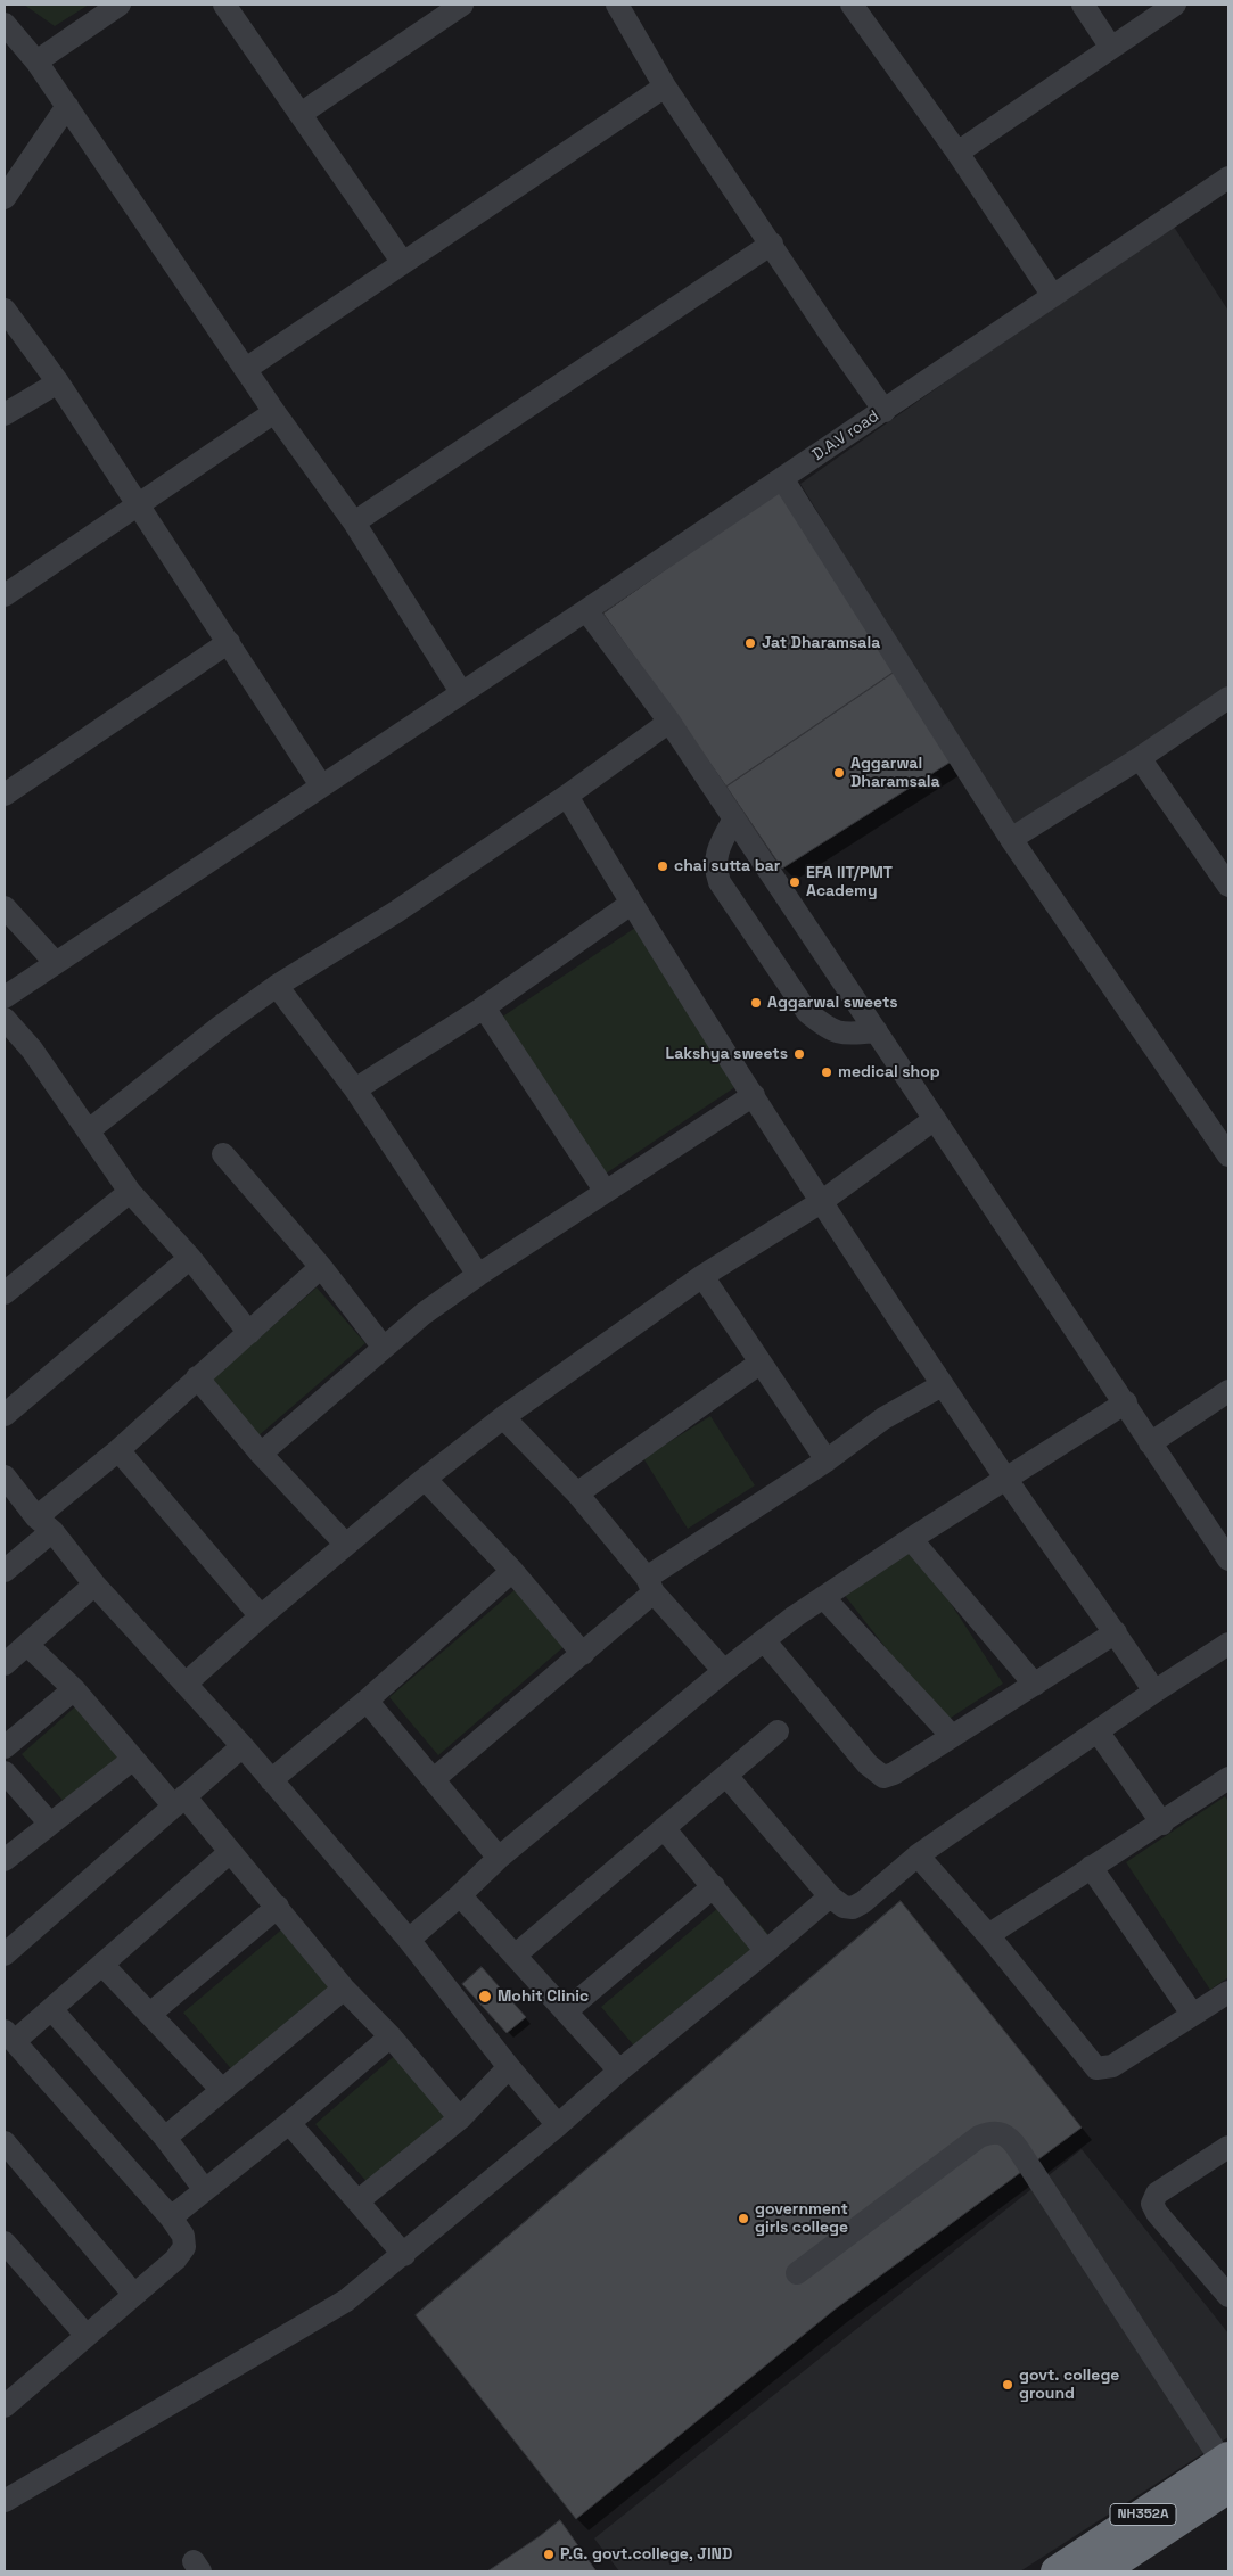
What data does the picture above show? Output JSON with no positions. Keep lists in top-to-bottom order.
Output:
{
  "streets": {
    "highway": ["NH352A"],
    "street": ["D.A.V road"]
  },
  "places": [
    "Jat Dharamsala",
    "Aggarwal Dharamsala",
    "chai sutta bar",
    "EFA IIT/PMT Academy",
    "Aggarwal sweets",
    "Lakshya sweets",
    "medical shop",
    "Mohit Clinic",
    "government girls college",
    "govt. college ground",
    "P.G. govt.college, JIND"
  ]
}
